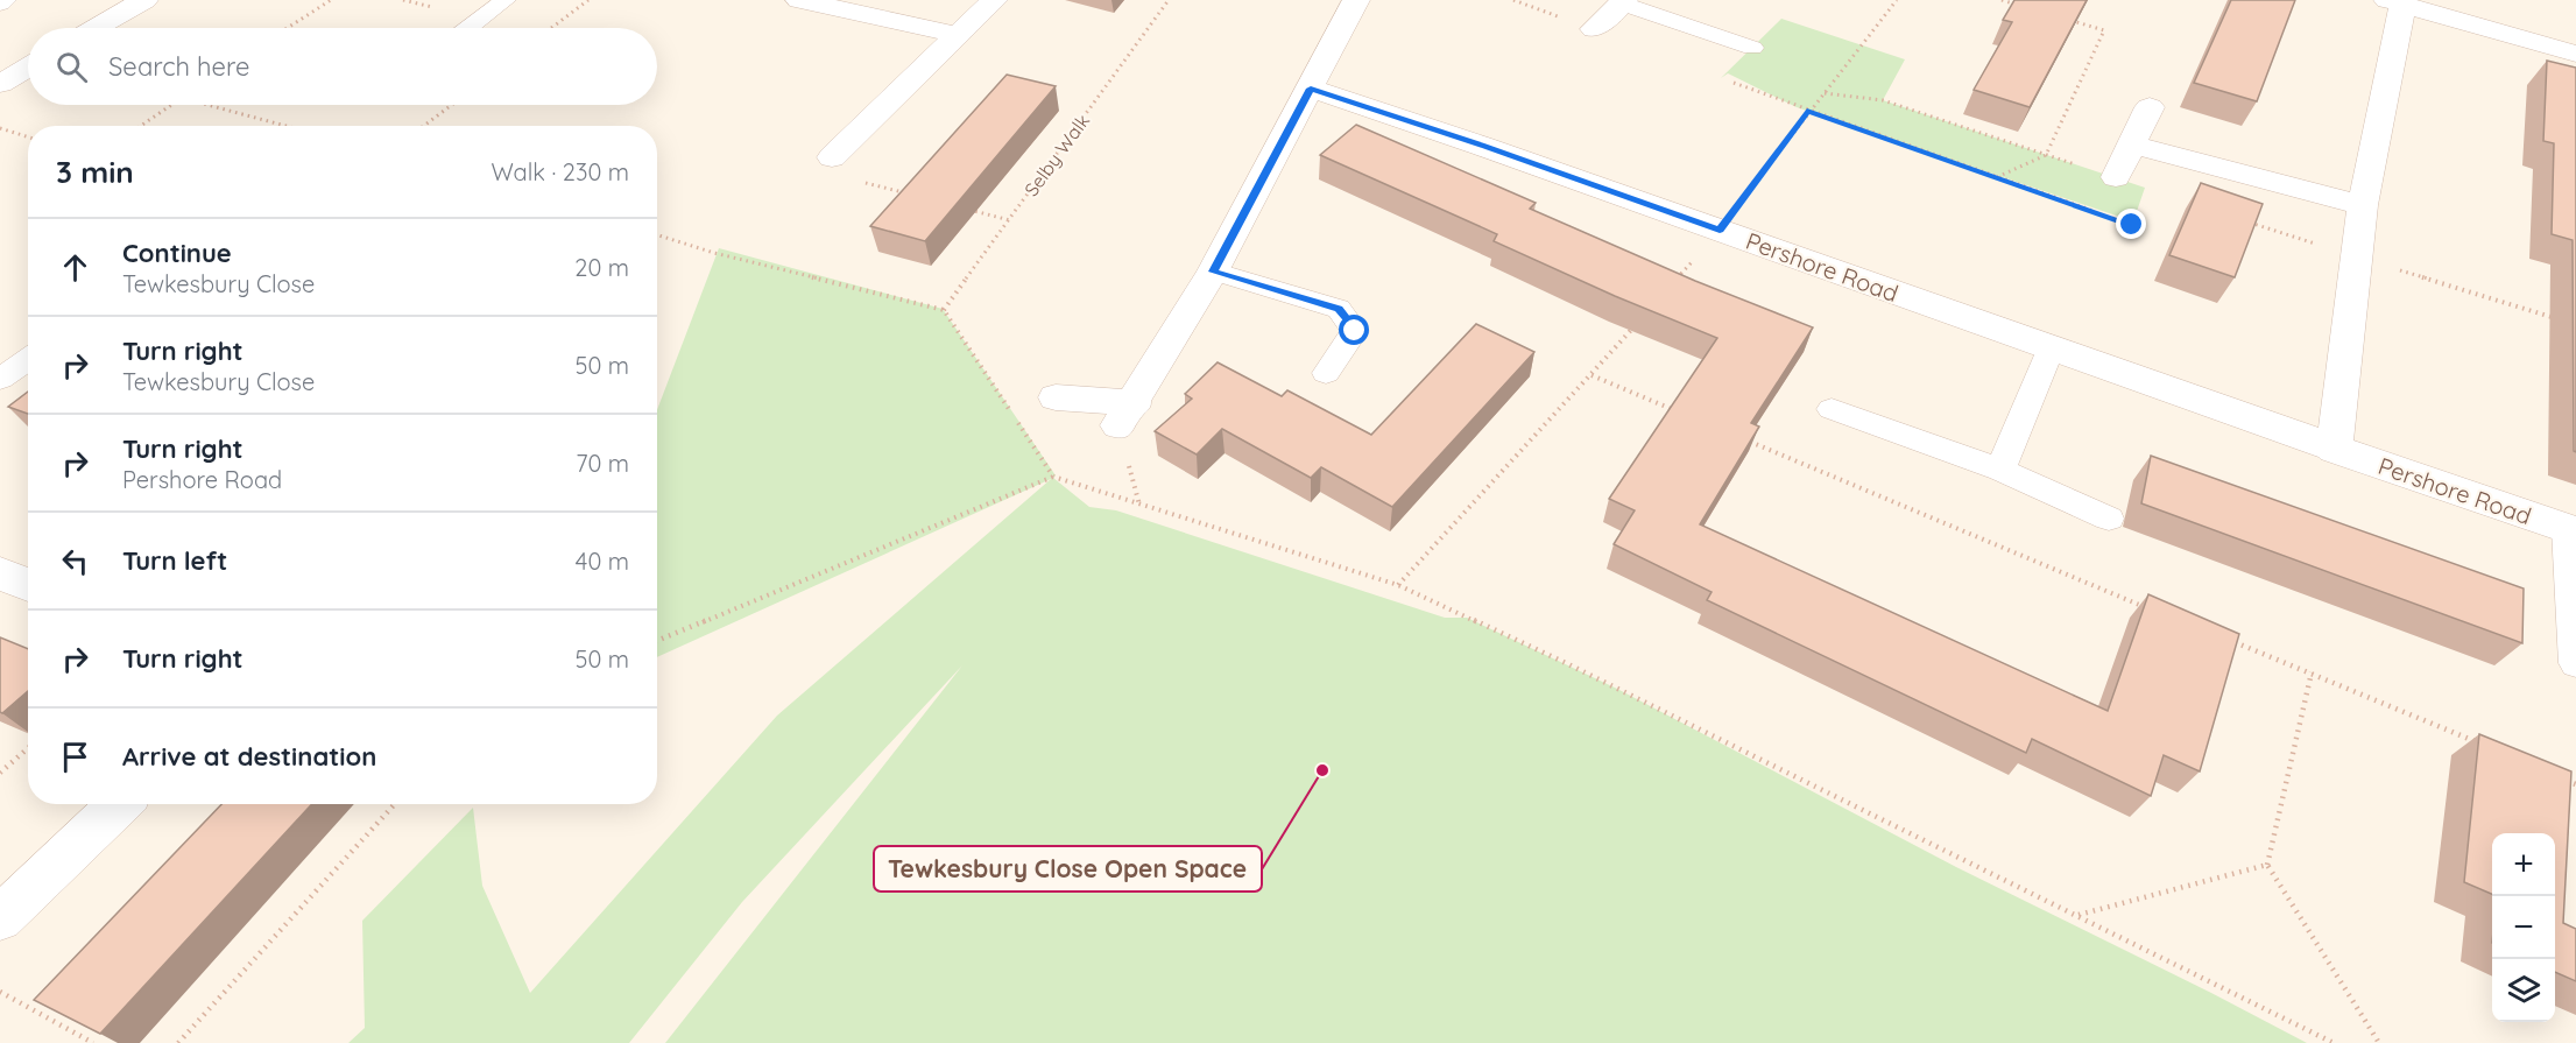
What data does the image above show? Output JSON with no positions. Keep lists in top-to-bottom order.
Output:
{
  "streets": {
    "street": ["Pershore Road"],
    "path": ["Selby Walk"]
  },
  "places": ["Tewkesbury Close Open Space"],
  "page": {
    "search": "Search here",
    "heading": ["3 min", "Walk · 230 m"],
    "list": [
      ["Continue", "Tewkesbury Close", "20 m"],
      ["Turn right", "Tewkesbury Close", "50 m"],
      ["Turn right", "Pershore Road", "70 m"],
      ["Turn left", "40 m"],
      ["Turn right", "50 m"],
      "Arrive at destination"
    ],
    "map_buttons": ["+", "−"]
  }
}
